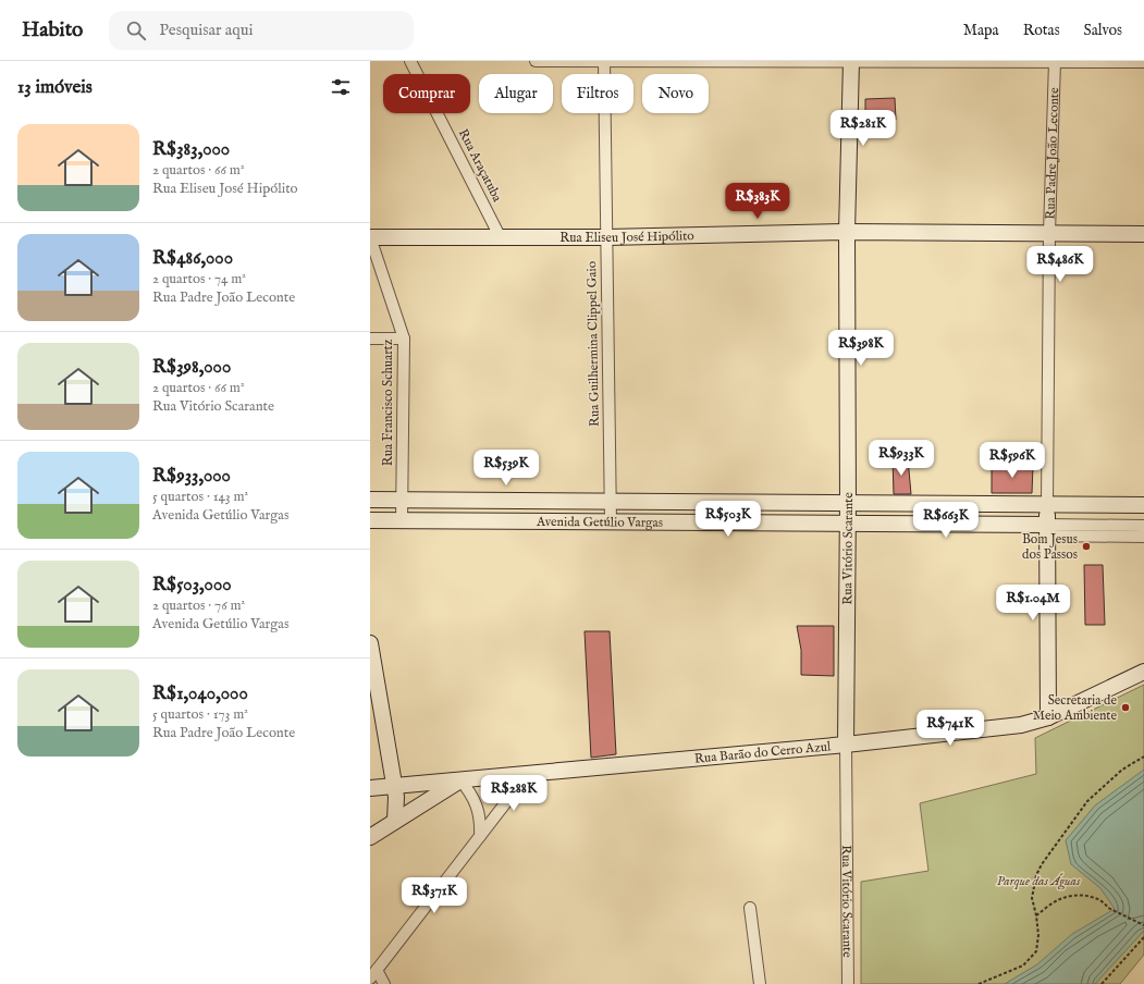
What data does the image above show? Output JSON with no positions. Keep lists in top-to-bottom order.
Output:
{
  "streets": {
    "main road": [
      "Rua Padre João Leconte",
      "Rua Eliseu José Hipólito",
      "Avenida Getúlio Vargas",
      "Rua Vitório Scarante",
      "Rua Barão do Cerro Azul"
    ],
    "street": ["Rua Araçatuba", "Rua Guilhermina Clippel Gaio", "Rua Francisco Schuartz"]
  },
  "crossings": [
    ["Rua Padre João Leconte", "Rua Eliseu José Hipólito"],
    ["Rua Padre João Leconte", "Avenida Getúlio Vargas"],
    ["Rua Padre João Leconte", "Rua Barão do Cerro Azul"],
    ["Rua Araçatuba", "Rua Eliseu José Hipólito"],
    ["Rua Eliseu José Hipólito", "Rua Guilhermina Clippel Gaio"],
    ["Rua Eliseu José Hipólito", "Rua Francisco Schuartz"],
    ["Rua Eliseu José Hipólito", "Rua Vitório Scarante"],
    ["Rua Guilhermina Clippel Gaio", "Avenida Getúlio Vargas"],
    ["Rua Francisco Schuartz", "Avenida Getúlio Vargas"],
    ["Avenida Getúlio Vargas", "Rua Vitório Scarante"],
    ["Rua Vitório Scarante", "Rua Barão do Cerro Azul"]
  ],
  "parks": ["Parque das Águas"],
  "places": ["Bom Jesus dos Passos", "Secretaria de Meio Ambiente"],
  "page": {
    "header": "Habito",
    "search": "Pesquisar aqui",
    "nav": ["Mapa", "Rotas", "Salvos"],
    "heading": "13 imóveis",
    "chip": [
      "Comprar",
      "Alugar",
      "Filtros",
      "Novo"
    ],
    "price": [
      "R$281K",
      "R$383K",
      "R$486K",
      "R$398K",
      "R$933K",
      "R$596K",
      "R$539K",
      "R$503K",
      "R$663K",
      "R$1.04M",
      "R$741K",
      "R$288K",
      "R$371K"
    ],
    "list": [
      {
        "name": "R$383,000",
        "note": "2 quartos · 66 m² · Rua Eliseu José Hipólito"
      },
      {
        "name": "R$486,000",
        "note": "2 quartos · 74 m² · Rua Padre João Leconte"
      },
      {
        "name": "R$398,000",
        "note": "2 quartos · 66 m² · Rua Vitório Scarante"
      },
      {
        "name": "R$933,000",
        "note": "5 quartos · 143 m² · Avenida Getúlio Vargas"
      },
      {
        "name": "R$503,000",
        "note": "2 quartos · 76 m² · Avenida Getúlio Vargas"
      },
      {
        "name": "R$1,040,000",
        "note": "5 quartos · 173 m² · Rua Padre João Leconte"
      }
    ]
  }
}
